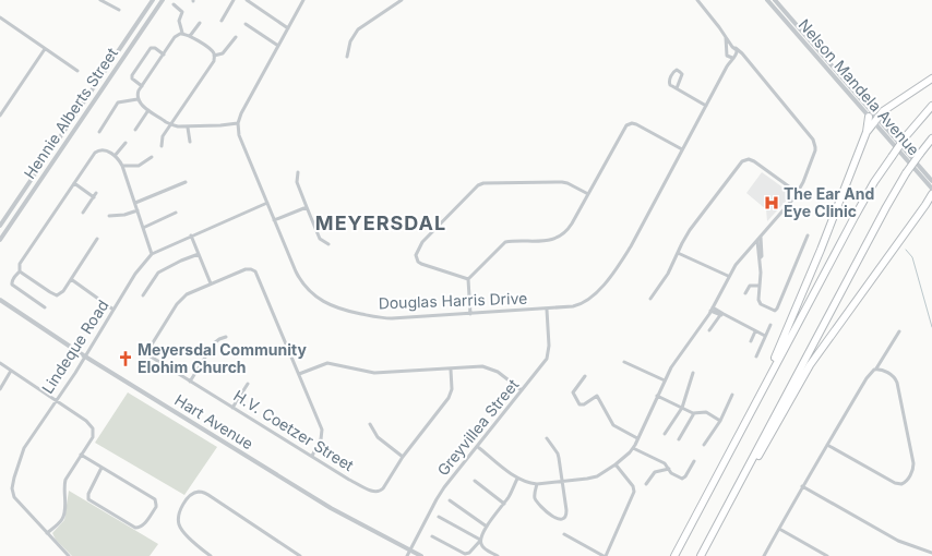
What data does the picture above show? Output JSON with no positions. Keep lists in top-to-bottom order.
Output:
{
  "streets": {
    "street": [
      "Nelson Mandela Avenue",
      "Hennie Alberts Street",
      "Douglas Harris Drive",
      "Lindeque Road",
      "Hart Avenue",
      "Greyvillea Street",
      "H.V. Coetzer Street"
    ]
  },
  "crossings": [
    ["Douglas Harris Drive", "Lindeque Road"],
    ["Douglas Harris Drive", "Greyvillea Street"],
    ["Lindeque Road", "Hart Avenue"],
    ["Hart Avenue", "Greyvillea Street"]
  ],
  "districts": ["MEYERSDAL"],
  "places": {
    "hospital": ["The Ear And Eye Clinic"],
    "church": ["Meyersdal Community Elohim Church"]
  }
}
